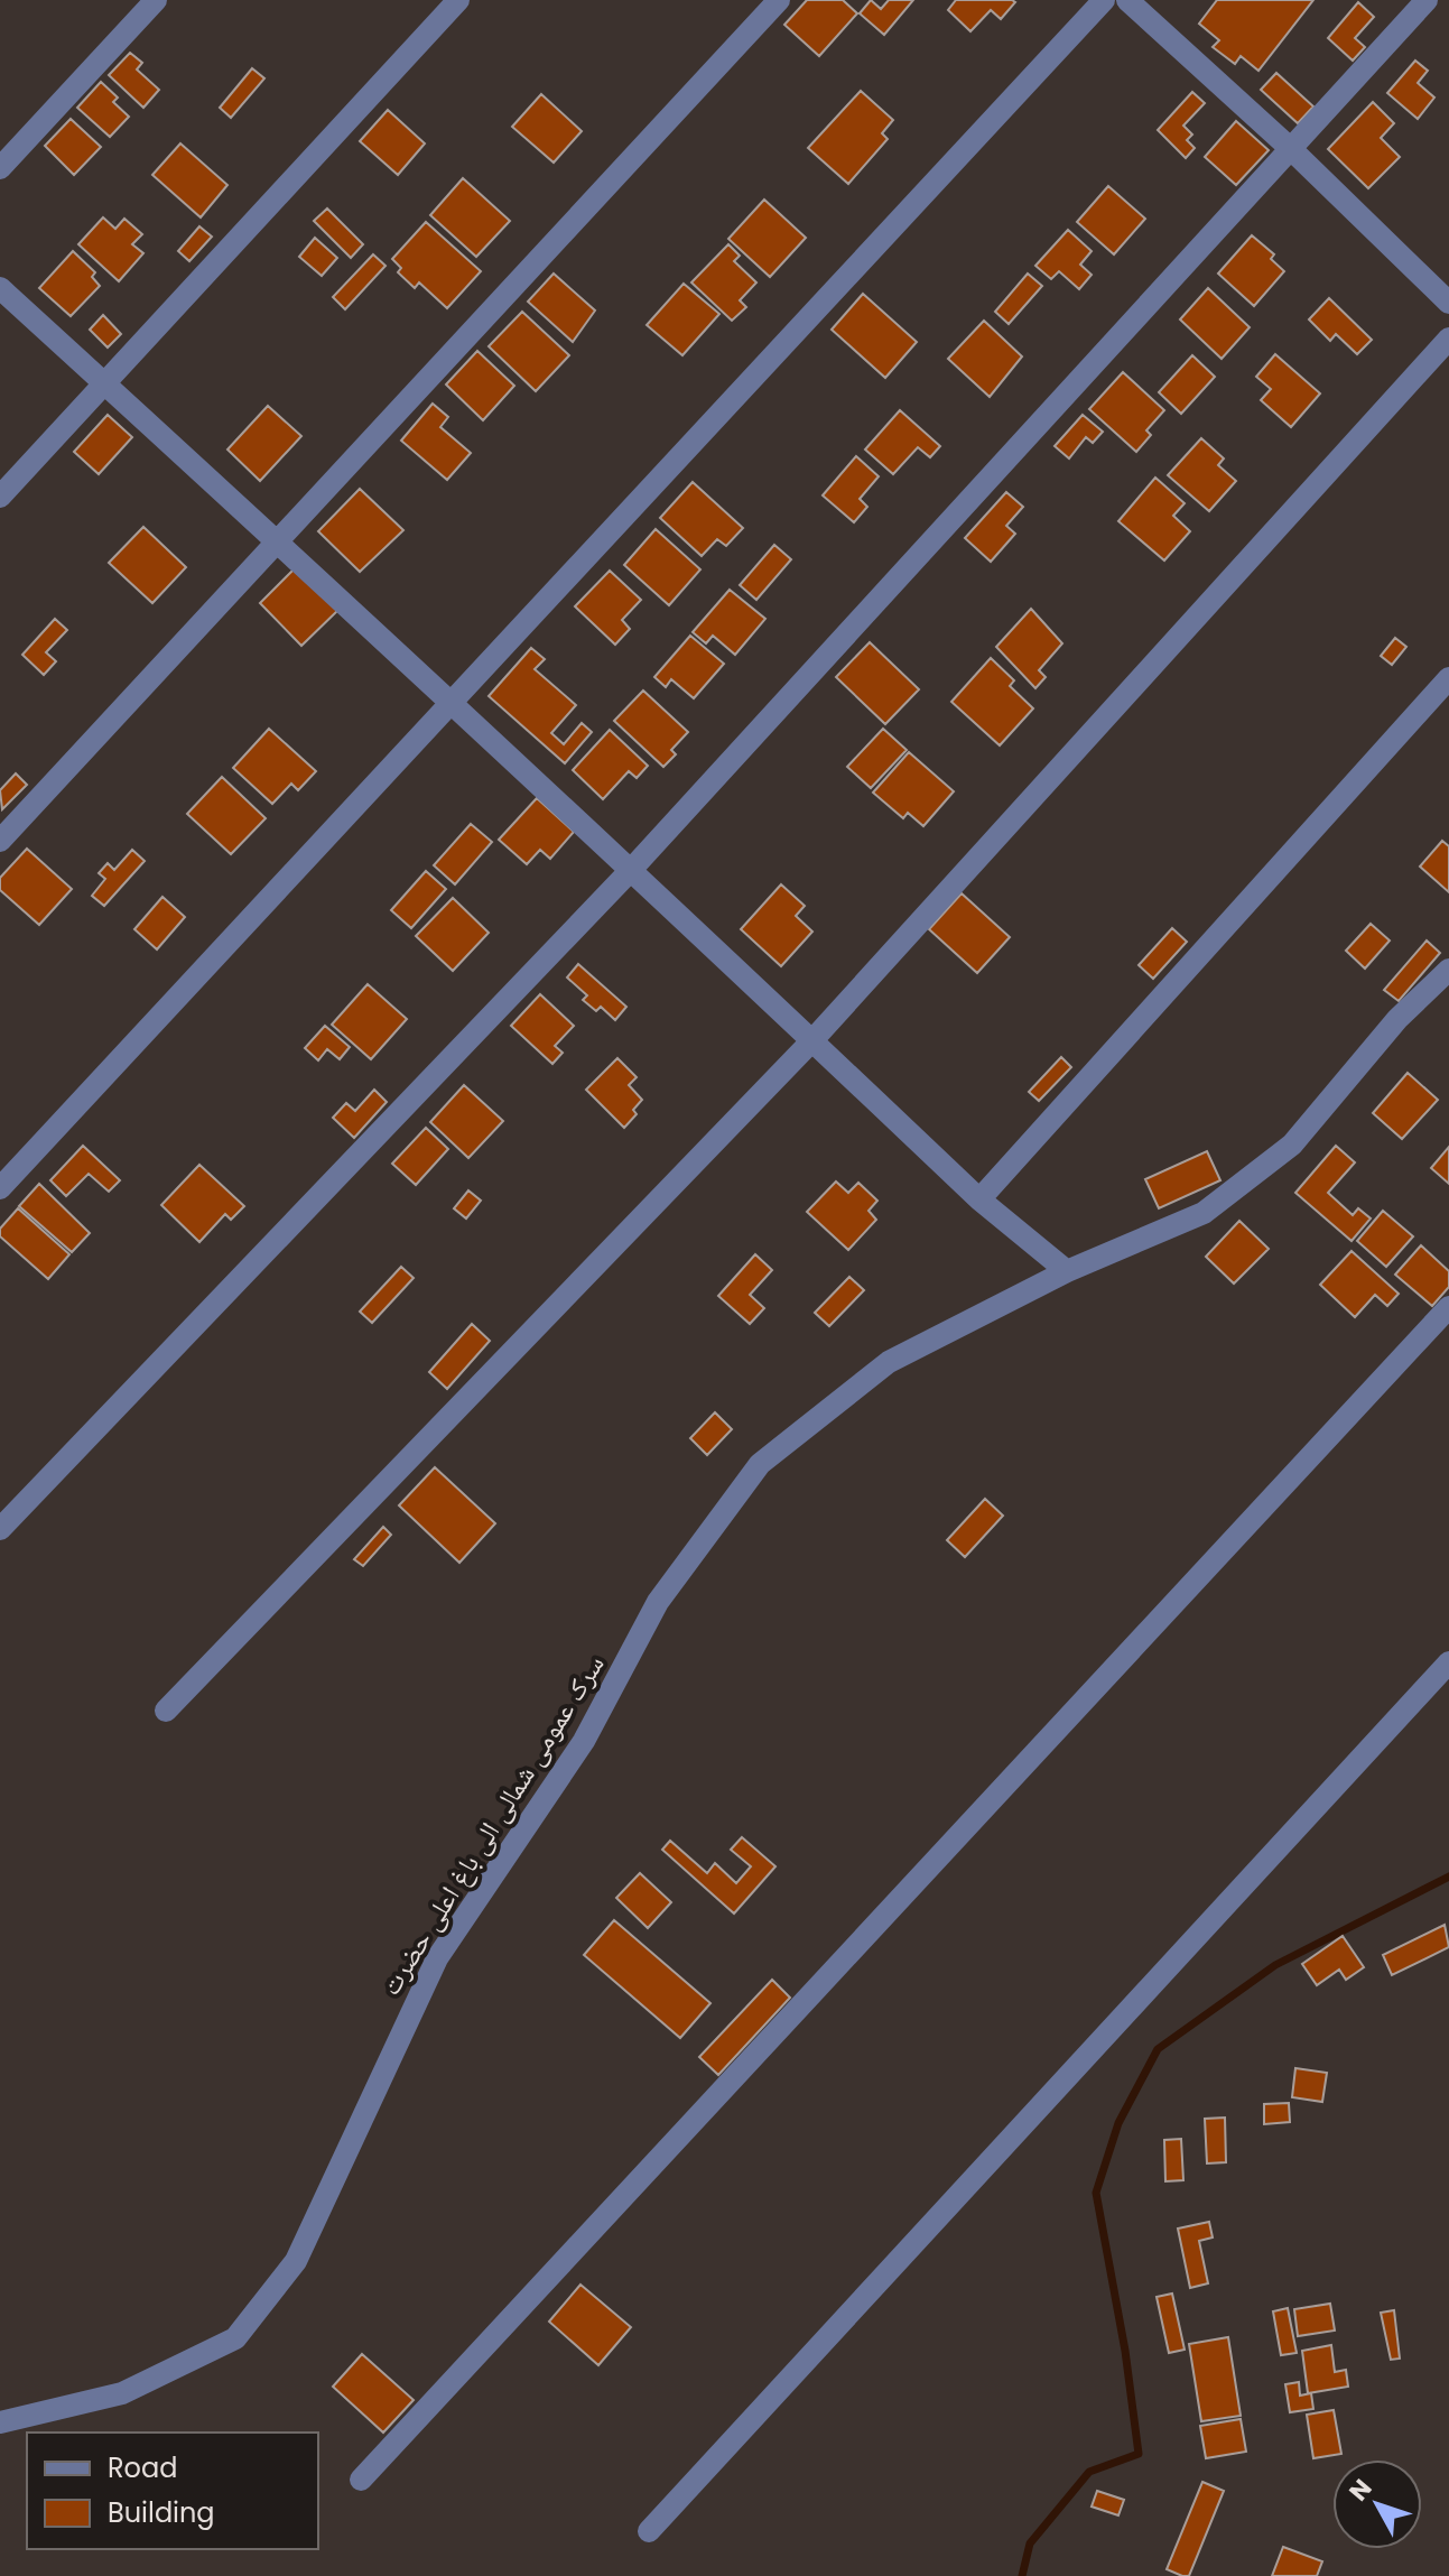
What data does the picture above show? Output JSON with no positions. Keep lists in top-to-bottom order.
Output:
{
  "streets": {
    "street": ["سرک عمومی شمالی الی باغ اعلی حضرت"]
  },
  "legend": ["Road", "Building"],
  "north": "top left"
}
